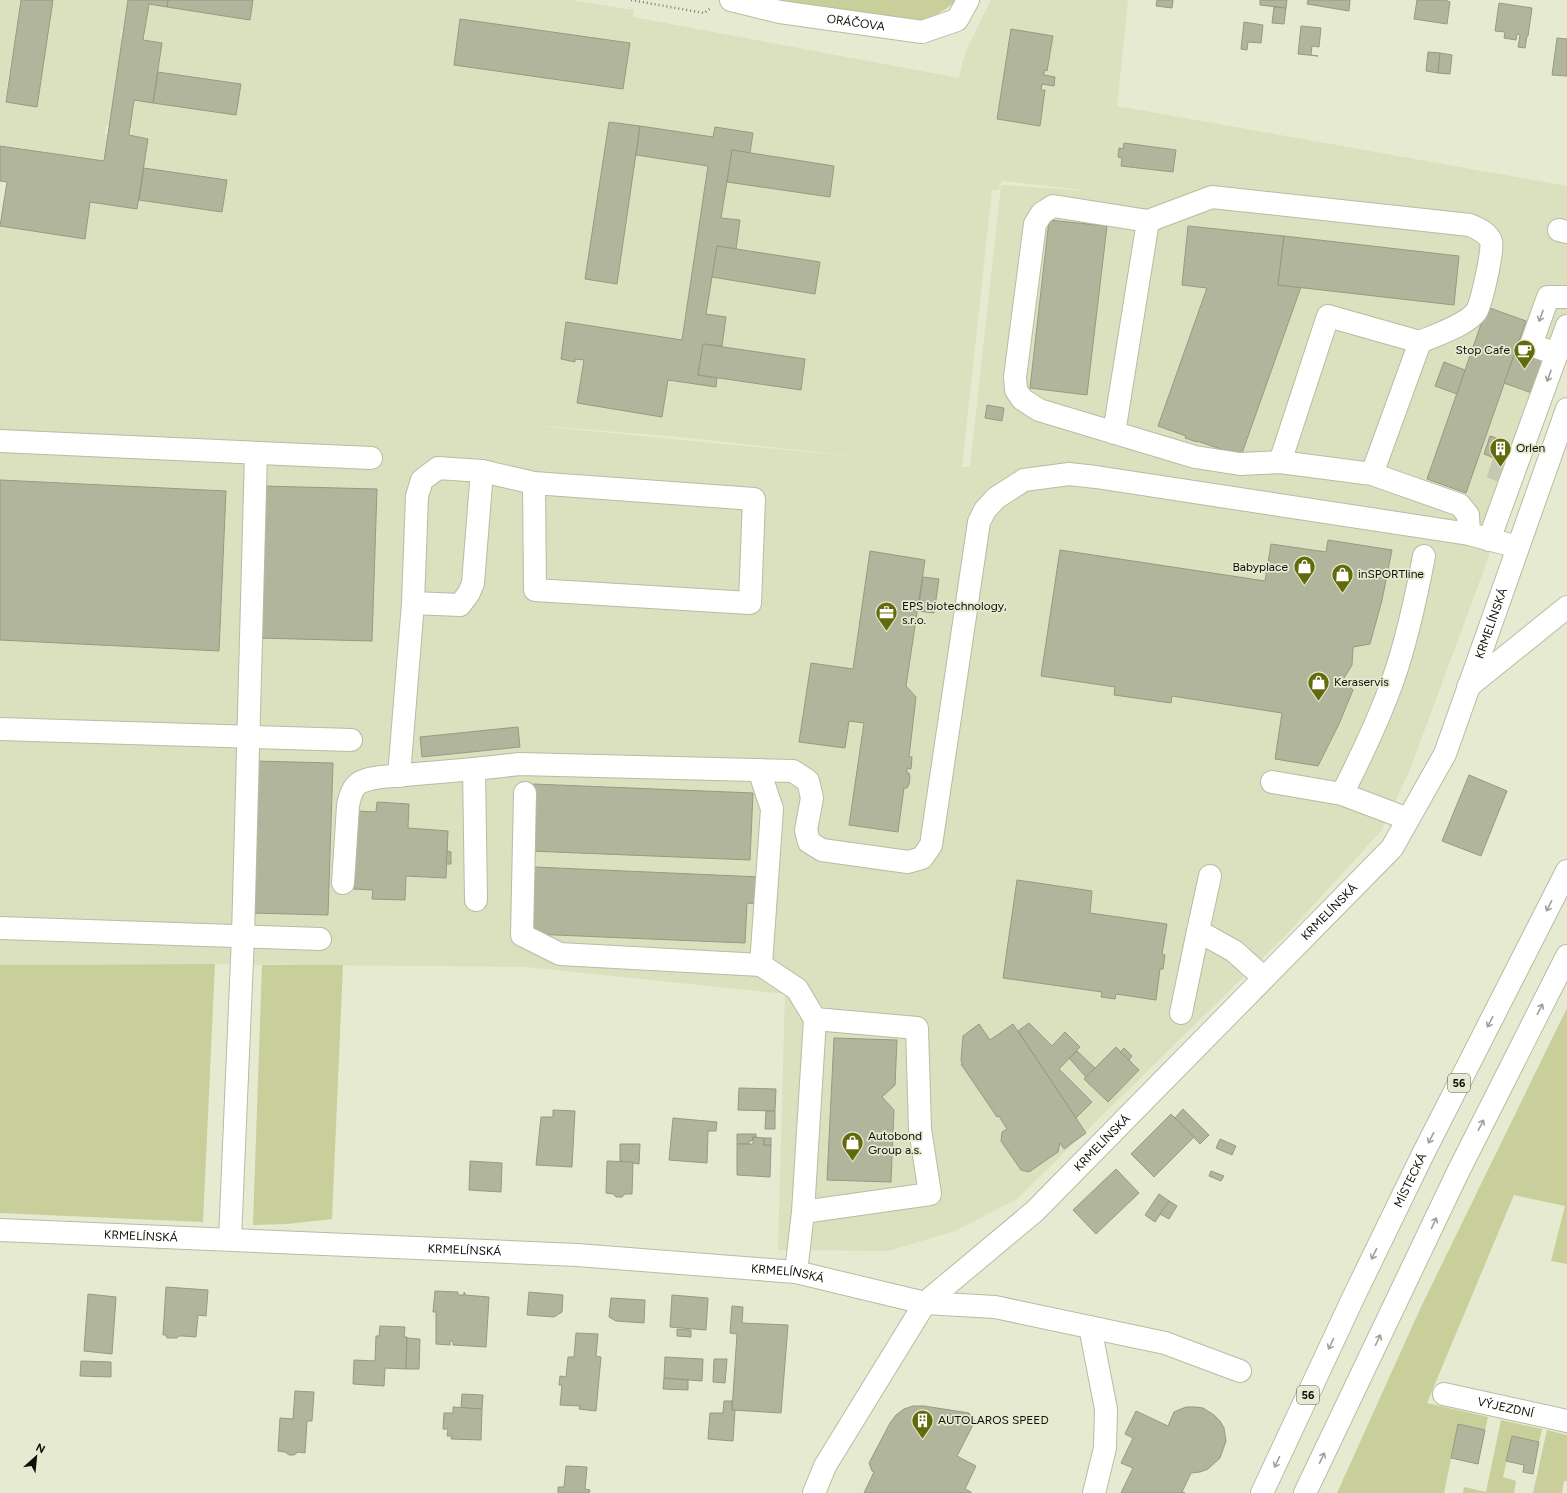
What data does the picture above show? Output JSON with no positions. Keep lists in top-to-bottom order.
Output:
{
  "streets": {
    "main road": [
      "ORÁČOVA",
      "KRMELÍNSKÁ",
      "56",
      "MÍSTECKÁ",
      "VÝJEZDNÍ"
    ]
  },
  "places": {
    "cafe": ["Stop Cafe"],
    "building": ["Orlen", "AUTOLAROS SPEED"],
    "shop": [
      "Babyplace",
      "inSPORTline",
      "Keraservis",
      "Autobond Group a.s."
    ],
    "office": ["EPS biotechnology, s.r.o."]
  },
  "north": "top right"
}
